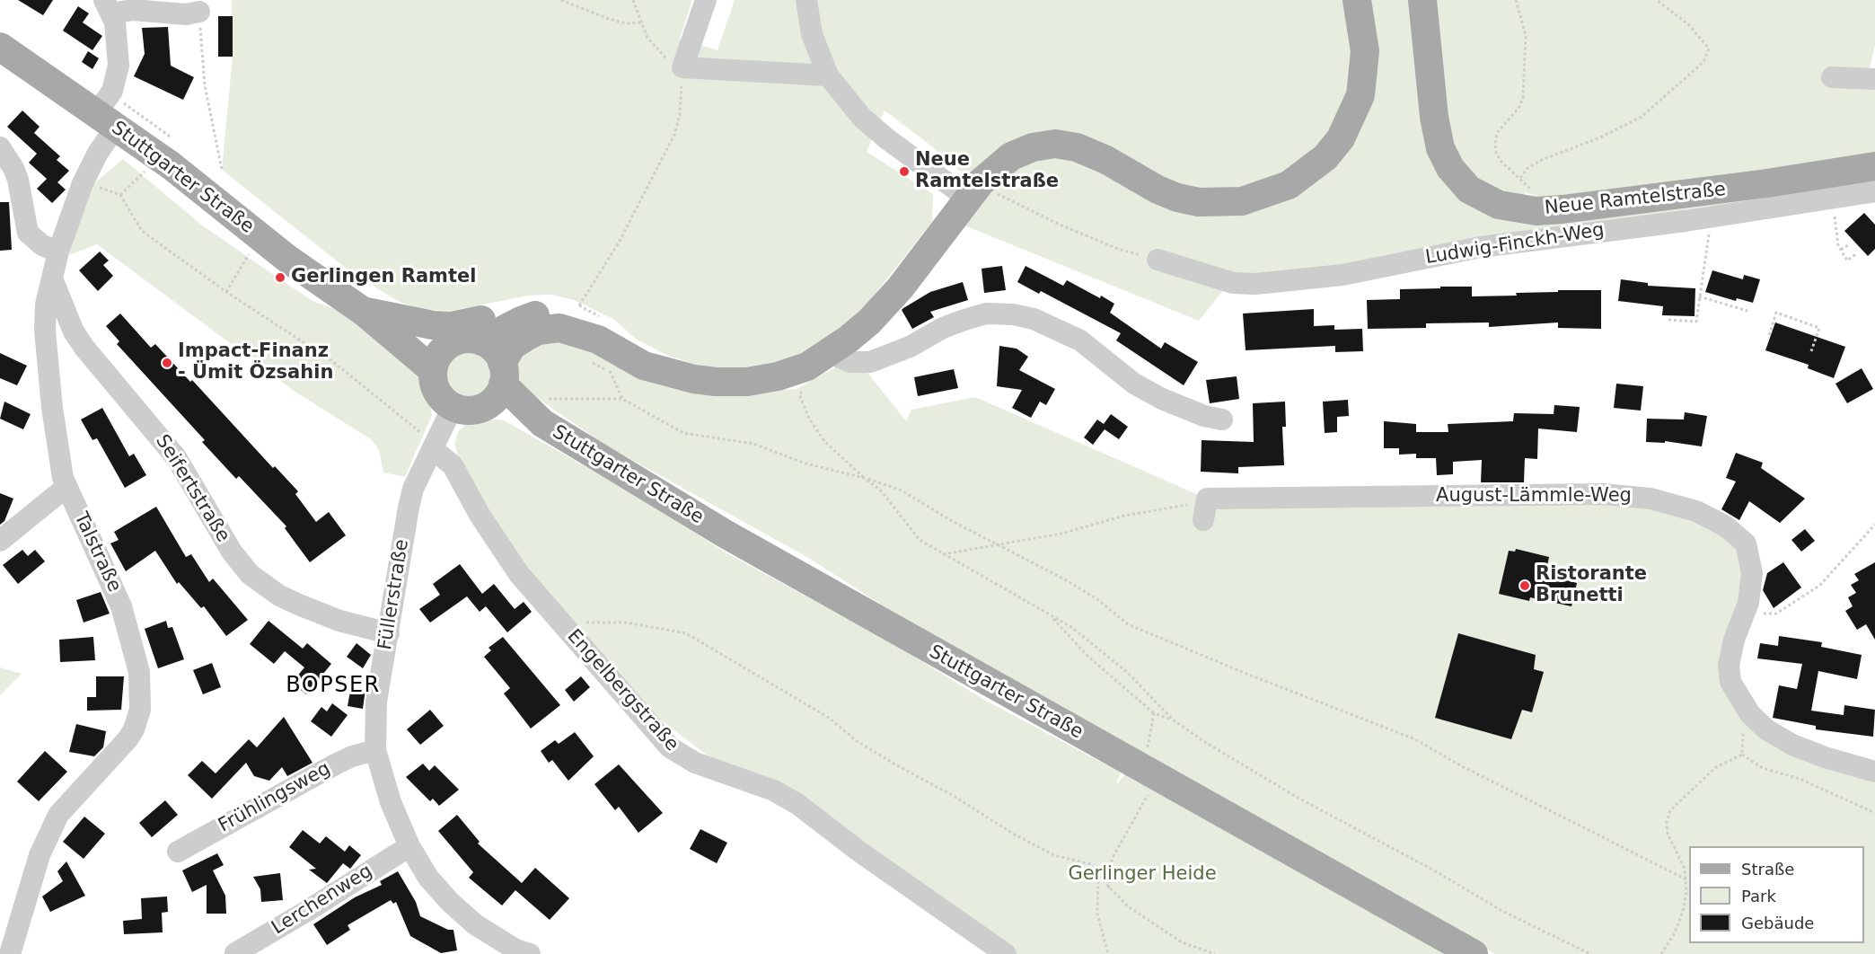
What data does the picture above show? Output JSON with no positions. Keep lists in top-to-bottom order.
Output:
{
  "streets": {
    "main road": ["Stuttgarter Straße", "Neue Ramtelstraße"],
    "street": [
      "Ludwig-Finckh-Weg",
      "Seifertstraße",
      "August-Lämmle-Weg",
      "Talstraße",
      "Füllerstraße",
      "Engelbergstraße",
      "Frühlingsweg",
      "Lerchenweg"
    ]
  },
  "crossings": [
    ["Stuttgarter Straße", "Talstraße"],
    ["Stuttgarter Straße", "Füllerstraße"],
    ["Seifertstraße", "Talstraße"],
    ["Seifertstraße", "Füllerstraße"],
    ["Füllerstraße", "Engelbergstraße"],
    ["Füllerstraße", "Frühlingsweg"],
    ["Füllerstraße", "Lerchenweg"]
  ],
  "districts": ["BOPSER"],
  "parks": ["Gerlinger Heide"],
  "places": [
    "Neue Ramtelstraße",
    "Gerlingen Ramtel",
    "Impact-Finanz - Ümit Özsahin",
    "Ristorante Brunetti"
  ],
  "legend": ["Straße", "Park", "Gebäude"]
}
